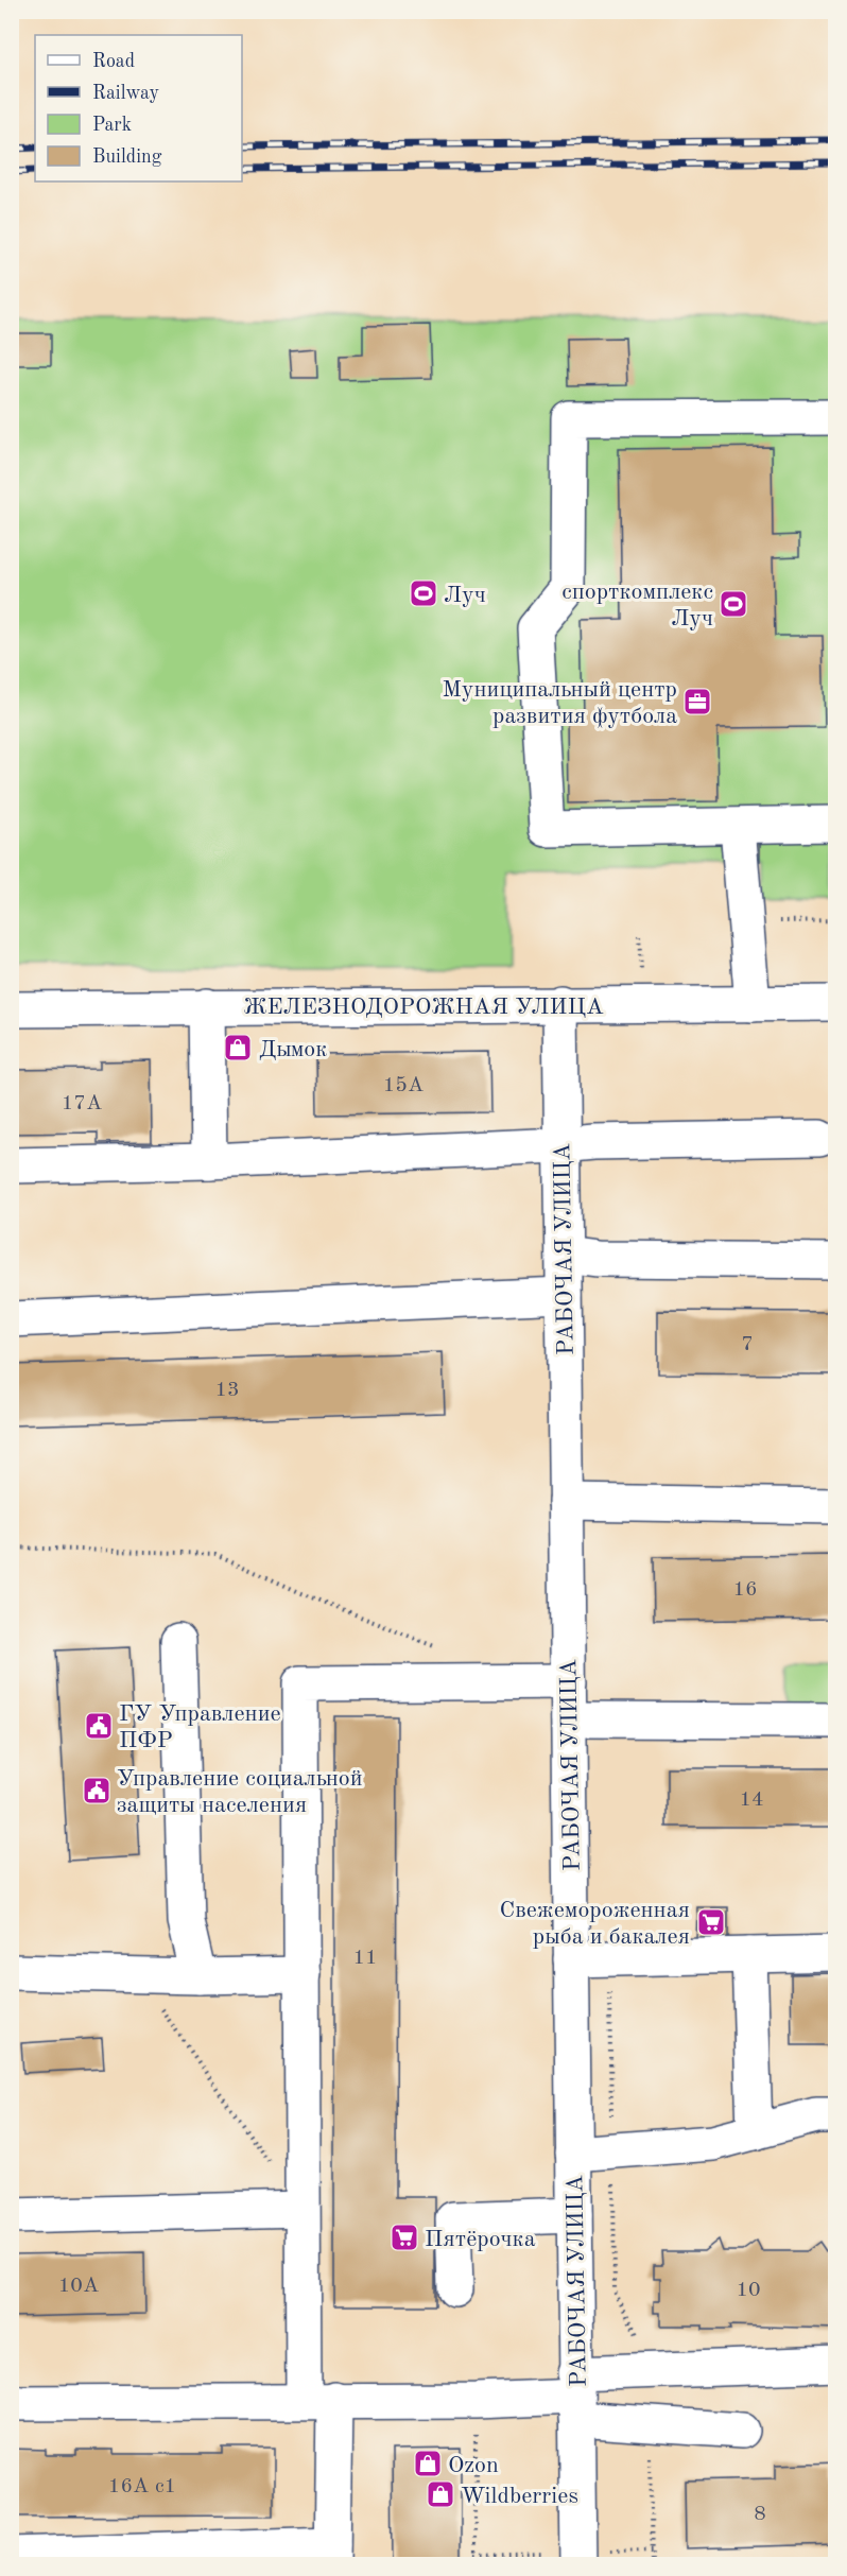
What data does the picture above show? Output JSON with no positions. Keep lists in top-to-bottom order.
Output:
{
  "streets": {
    "street": ["ЖЕЛЕЗНОДОРОЖНАЯ УЛИЦА", "РАБОЧАЯ УЛИЦА"]
  },
  "crossings": [
    ["ЖЕЛЕЗНОДОРОЖНАЯ УЛИЦА", "РАБОЧАЯ УЛИЦА"]
  ],
  "places": {
    "sports": ["Луч", "спорткомплекс Луч"],
    "office": ["Муниципальный центр развития футбола"],
    "shop": ["Дымок", "Ozon", "Wildberries"],
    "public building": ["ГУ Управление ПФР", "Управление социальной защиты населения"],
    "supermarket": ["Свежемороженная рыба и бакалея", "Пятёрочка"]
  },
  "house_numbers": [
    "15А",
    "17А",
    "7",
    "13",
    "16",
    "14",
    "11",
    "10А",
    "10",
    "16А с1",
    "8"
  ],
  "legend": [
    "Road",
    "Railway",
    "Park",
    "Building"
  ]
}
